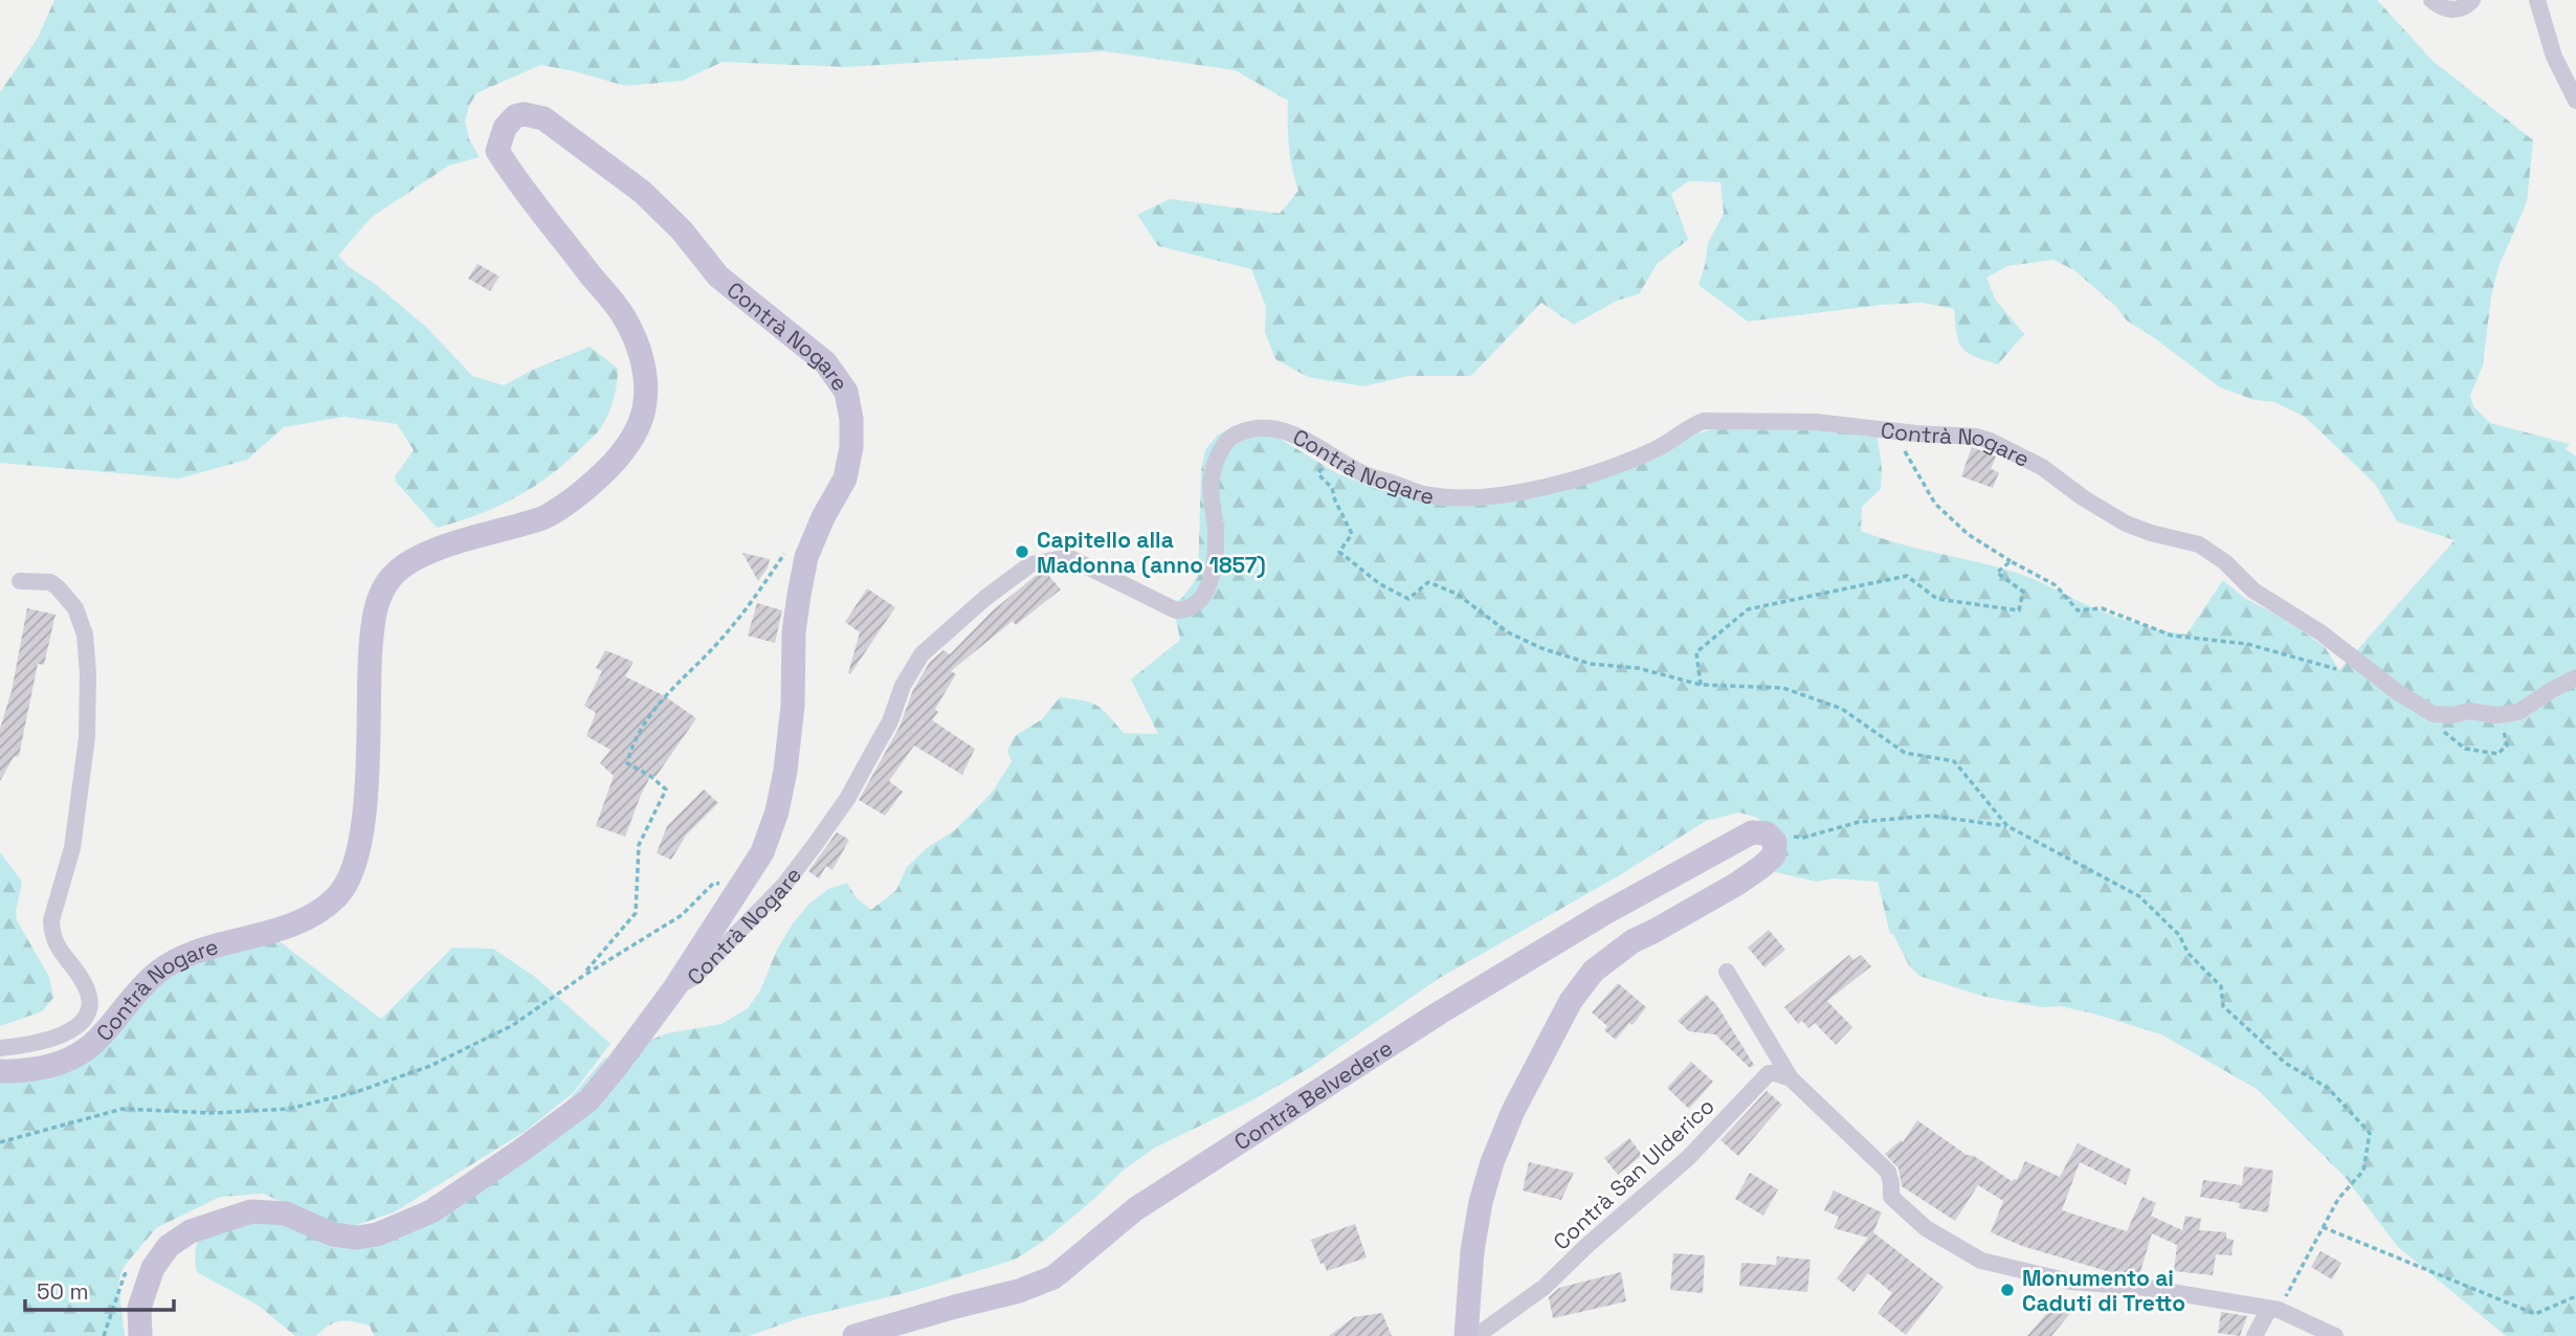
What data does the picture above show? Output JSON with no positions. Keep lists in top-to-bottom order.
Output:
{
  "streets": {
    "street": ["Contrà Nogare", "Contrà Belvedere", "Contrà San Ulderico"]
  },
  "places": ["Capitello alla Madonna (anno 1857)", "Monumento ai Caduti di Tretto"],
  "scale_bar": "50 m"
}
